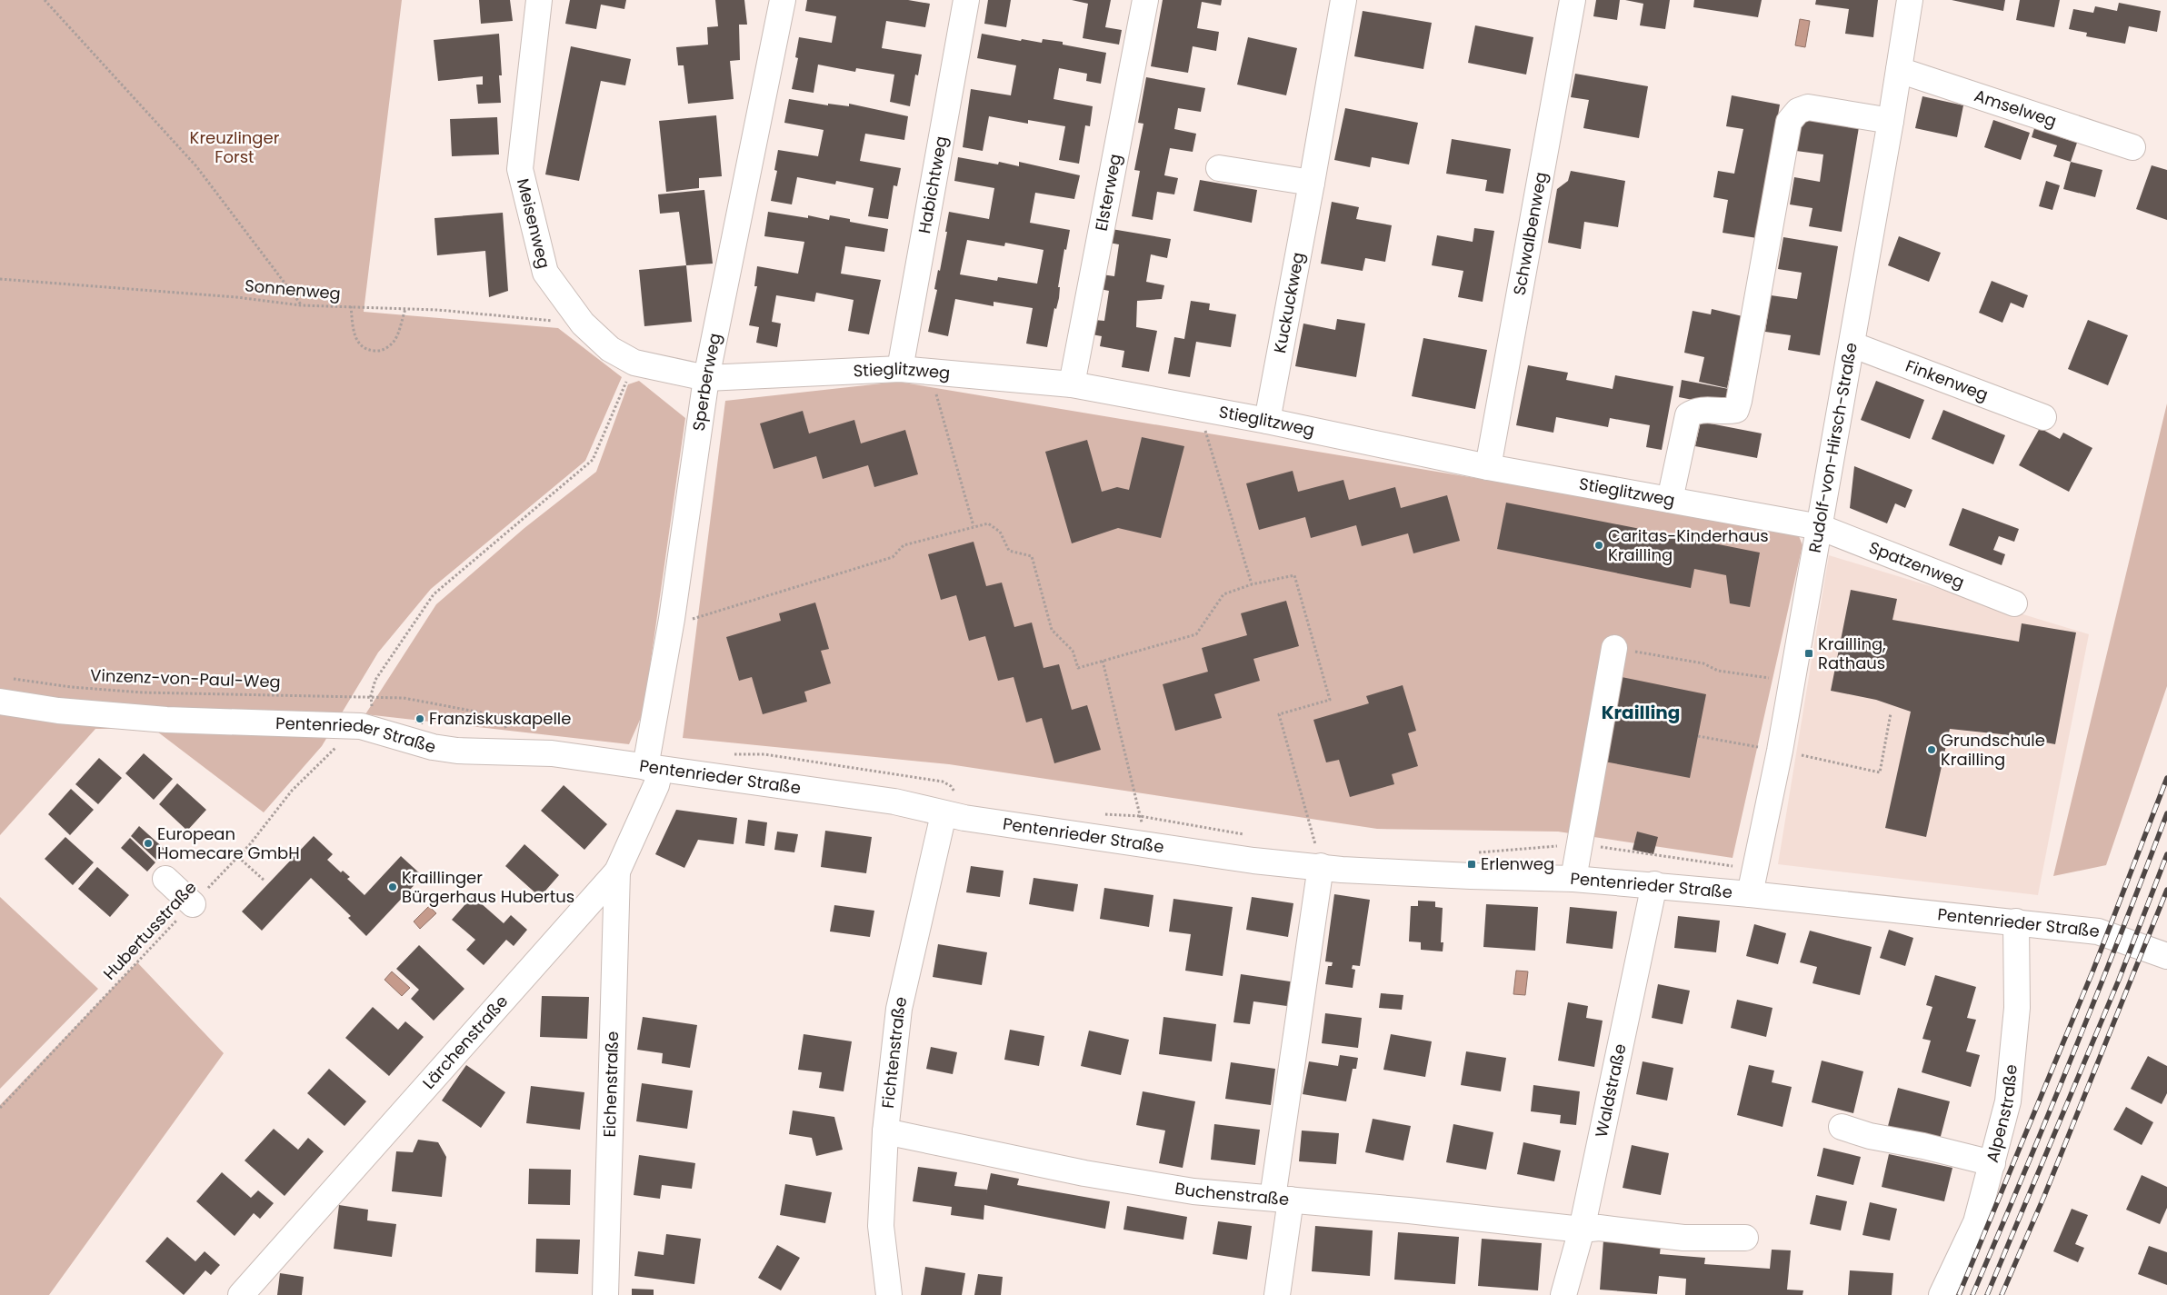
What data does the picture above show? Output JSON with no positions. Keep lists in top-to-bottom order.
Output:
{
  "streets": {
    "street": [
      "Amselweg",
      "Habichtweg",
      "Elsterweg",
      "Meisenweg",
      "Schwalbenweg",
      "Kuckuckweg",
      "Stieglitzweg",
      "Finkenweg",
      "Sperberweg",
      "Rudolf-von-Hirsch-Straße",
      "Spatzenweg",
      "Pentenrieder Straße",
      "Lärchenstraße",
      "Fichtenstraße",
      "Eichenstraße",
      "Waldstraße",
      "Alpenstraße",
      "Buchenstraße"
    ],
    "path": ["Sonnenweg", "Vinzenz-von-Paul-Weg", "Hubertusstraße"]
  },
  "crossings": [
    ["Amselweg", "Rudolf-von-Hirsch-Straße"],
    ["Habichtweg", "Stieglitzweg"],
    ["Elsterweg", "Stieglitzweg"],
    ["Meisenweg", "Sonnenweg"],
    ["Meisenweg", "Stieglitzweg"],
    ["Meisenweg", "Sperberweg"],
    ["Schwalbenweg", "Stieglitzweg"],
    ["Kuckuckweg", "Stieglitzweg"],
    ["Stieglitzweg", "Sperberweg"],
    ["Stieglitzweg", "Rudolf-von-Hirsch-Straße"],
    ["Stieglitzweg", "Spatzenweg"],
    ["Finkenweg", "Rudolf-von-Hirsch-Straße"],
    ["Sperberweg", "Pentenrieder Straße"],
    ["Sperberweg", "Lärchenstraße"],
    ["Rudolf-von-Hirsch-Straße", "Spatzenweg"],
    ["Rudolf-von-Hirsch-Straße", "Pentenrieder Straße"],
    ["Vinzenz-von-Paul-Weg", "Pentenrieder Straße"],
    ["Pentenrieder Straße", "Hubertusstraße"],
    ["Pentenrieder Straße", "Lärchenstraße"],
    ["Pentenrieder Straße", "Fichtenstraße"],
    ["Pentenrieder Straße", "Waldstraße"],
    ["Pentenrieder Straße", "Alpenstraße"],
    ["Lärchenstraße", "Eichenstraße"],
    ["Fichtenstraße", "Buchenstraße"],
    ["Waldstraße", "Buchenstraße"]
  ],
  "districts": ["Krailling"],
  "parks": ["Kreuzlinger Forst"],
  "places": {
    "other": [
      "Caritas-Kinderhaus Krailling",
      "Franziskuskapelle",
      "Grundschule Krailling",
      "European Homecare GmbH",
      "Kraillinger Bürgerhaus Hubertus"
    ],
    "transit": ["Krailling, Rathaus", "Erlenweg"]
  }
}
